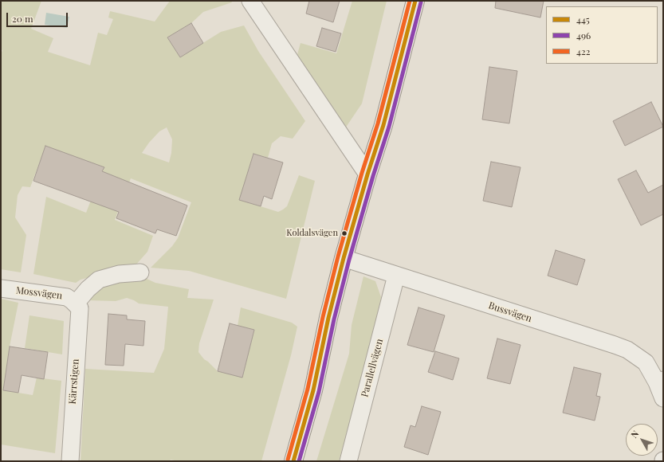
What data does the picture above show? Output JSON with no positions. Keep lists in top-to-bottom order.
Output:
{
  "streets": {
    "street": [
      "Mossvägen",
      "Bussvägen",
      "Parallellvägen",
      "Kärrstigen"
    ]
  },
  "crossings": [
    ["Mossvägen", "Kärrstigen"],
    ["Bussvägen", "Parallellvägen"]
  ],
  "places": ["Koldalsvägen"],
  "lines": ["transit line 445", "transit line 422", "transit line 496"],
  "legend": ["445", "496", "422"],
  "scale_bar": "20 m",
  "north": "top left"
}
